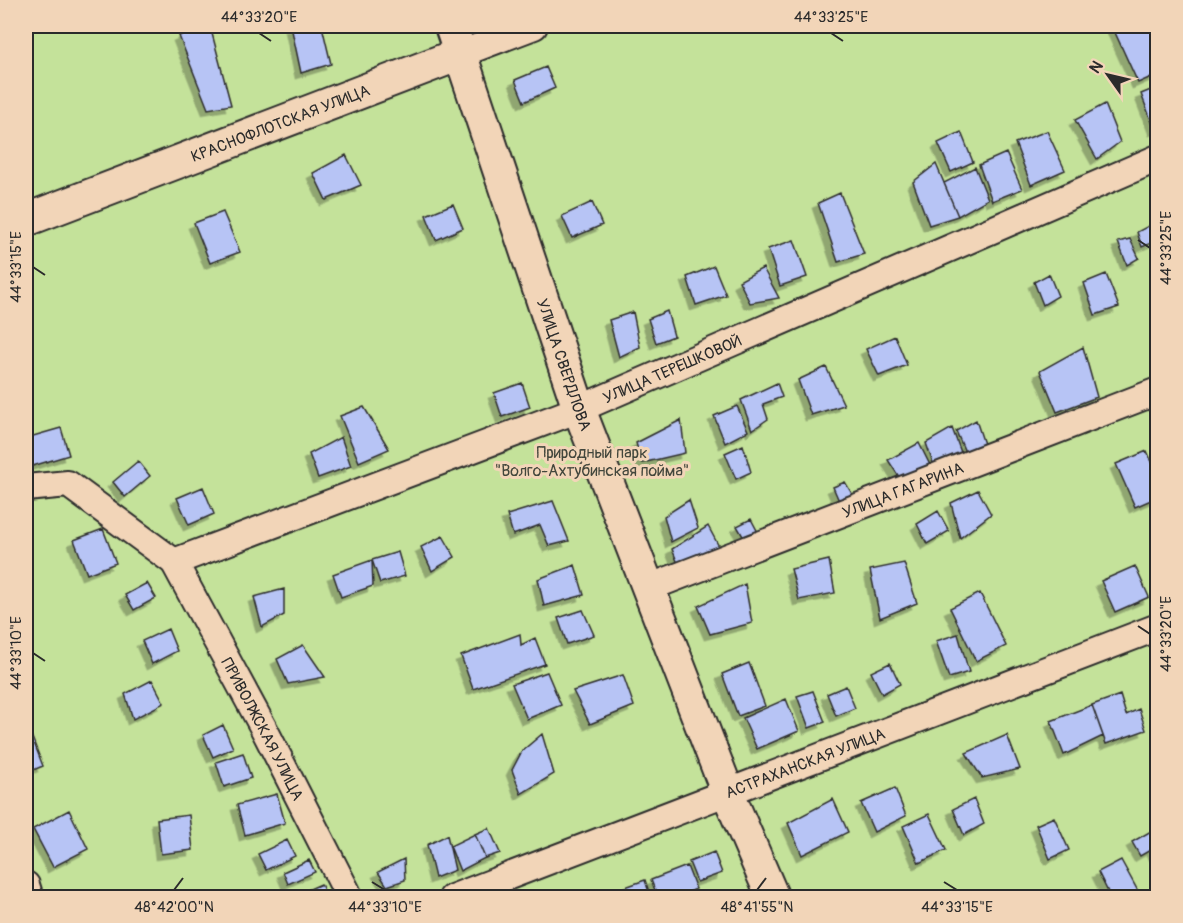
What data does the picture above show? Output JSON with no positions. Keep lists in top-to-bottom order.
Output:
{
  "streets": {
    "street": [
      "КРАСНОФЛОТСКАЯ УЛИЦА",
      "УЛИЦА СВЕРДЛОВА",
      "УЛИЦА ТЕРЕШКОВОЙ",
      "УЛИЦА ГАГАРИНА",
      "ПРИВОЛЖСКАЯ УЛИЦА",
      "АСТРАХАНСКАЯ УЛИЦА"
    ]
  },
  "crossings": [
    ["КРАСНОФЛОТСКАЯ УЛИЦА", "УЛИЦА СВЕРДЛОВА"],
    ["УЛИЦА СВЕРДЛОВА", "УЛИЦА ТЕРЕШКОВОЙ"],
    ["УЛИЦА СВЕРДЛОВА", "УЛИЦА ГАГАРИНА"],
    ["УЛИЦА СВЕРДЛОВА", "АСТРАХАНСКАЯ УЛИЦА"],
    ["УЛИЦА ТЕРЕШКОВОЙ", "ПРИВОЛЖСКАЯ УЛИЦА"]
  ],
  "parks": ["Природный парк \"Волго-Ахтубинская пойма\""],
  "north": "top left",
  "coordinates": [
    "44°33'20\"E",
    "44°33'25\"E",
    "44°33'15\"E",
    "44°33'10\"E",
    "48°42'00\"N",
    "48°41'55\"N"
  ]
}
